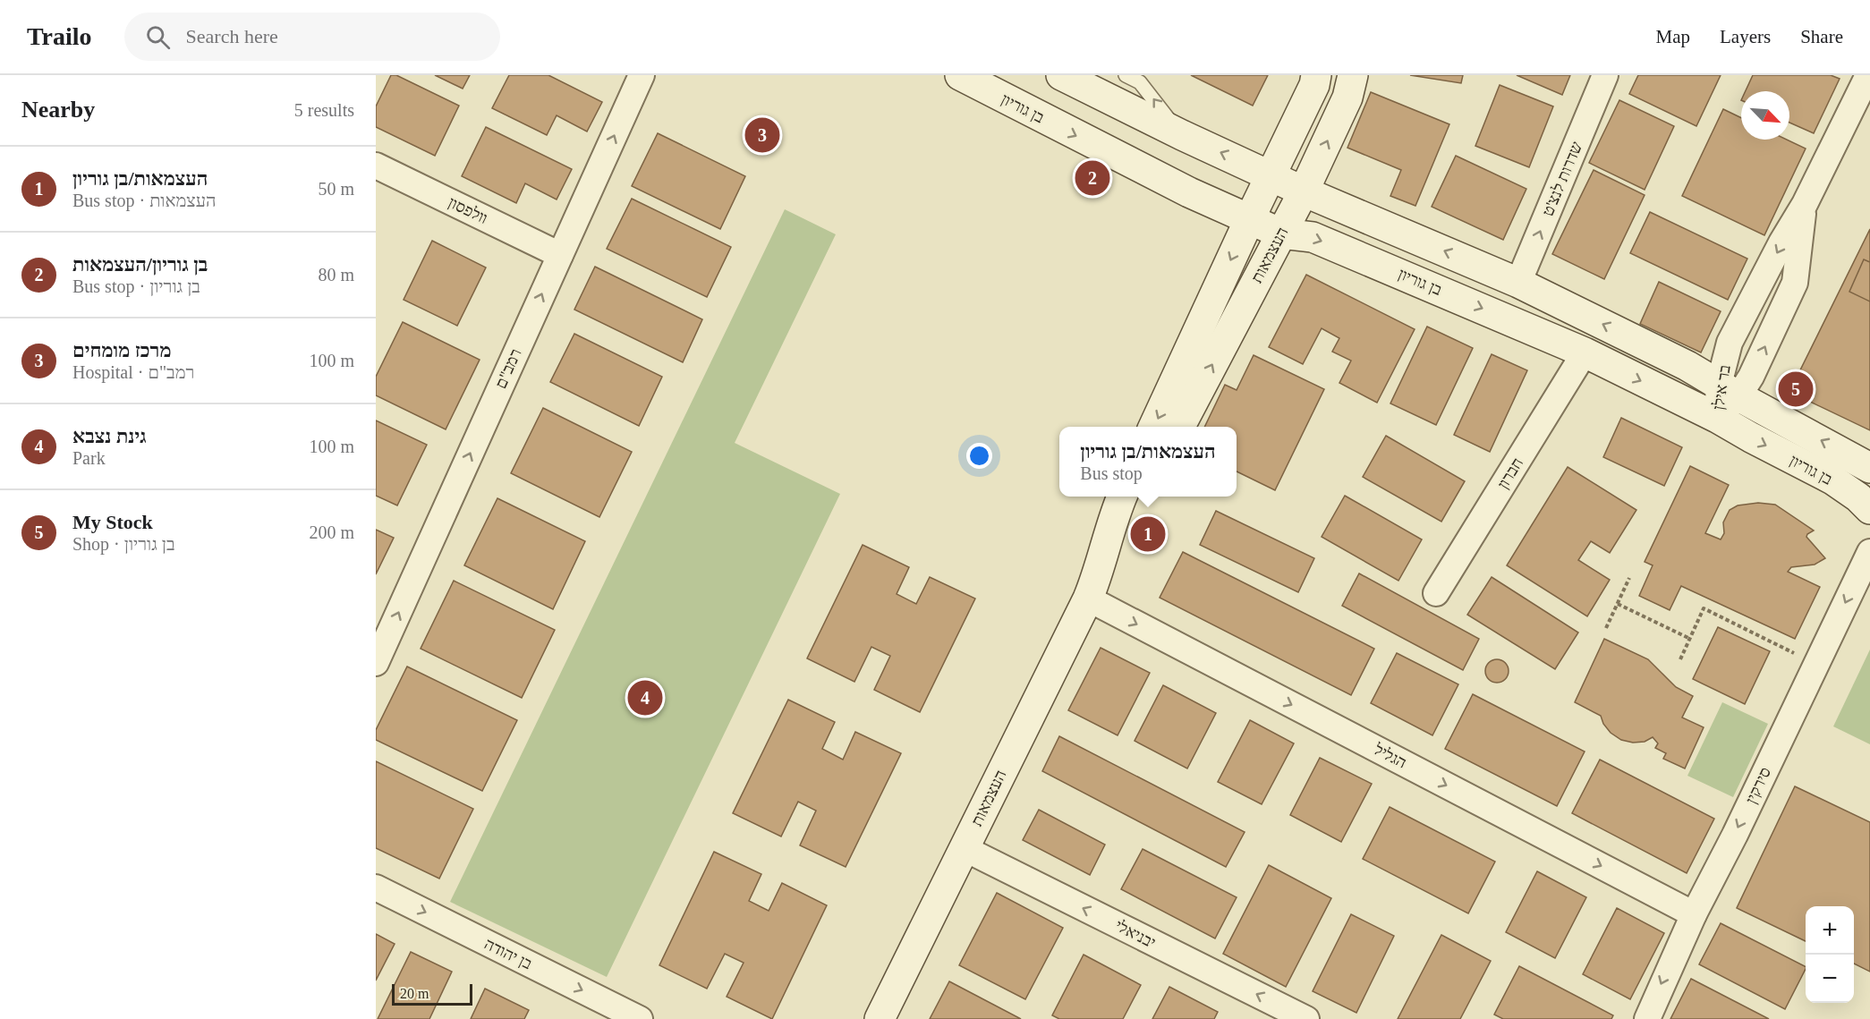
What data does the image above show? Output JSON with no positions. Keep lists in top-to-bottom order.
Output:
{
  "streets": {
    "street": [
      "בן גוריון",
      "שדרות לנצ'ט",
      "וולפסון",
      "העצמאות",
      "רמב\"ם",
      "בר אילן",
      "חברון",
      "הגליל",
      "סירקין",
      "יבניאלי",
      "בן יהודה"
    ]
  },
  "crossings": [
    ["בן גוריון", "שדרות לנצ'ט"],
    ["בן גוריון", "העצמאות"],
    ["בן גוריון", "בר אילן"],
    ["בן גוריון", "חברון"],
    ["וולפסון", "רמב\"ם"],
    ["העצמאות", "הגליל"],
    ["העצמאות", "יבניאלי"],
    ["הגליל", "סירקין"]
  ],
  "one_way": [
    "שדרות לנצ'ט",
    "רמב\"ם",
    "הגליל",
    "סירקין",
    "יבניאלי",
    "בן יהודה"
  ],
  "scale_bar": "20 m",
  "north": "bottom right",
  "page": {
    "header": "Trailo",
    "search": "Search here",
    "nav": ["Map", "Layers", "Share"],
    "heading": ["Nearby", "5 results"],
    "pins": [
      "3",
      "2",
      "5",
      "1",
      "4"
    ],
    "list": [
      {
        "mark": "1",
        "name": "העצמאות/בן גוריון",
        "note": "Bus stop · העצמאות",
        "value": "50 m"
      },
      {
        "mark": "2",
        "name": "בן גוריון/העצמאות",
        "note": "Bus stop · בן גוריון",
        "value": "80 m"
      },
      {
        "mark": "3",
        "name": "מרכז מומחים",
        "note": "Hospital · רמב\"ם",
        "value": "100 m"
      },
      {
        "mark": "4",
        "name": "גינת נצבא",
        "note": "Park",
        "value": "100 m"
      },
      {
        "mark": "5",
        "name": "My Stock",
        "note": "Shop · בן גוריון",
        "value": "200 m"
      }
    ],
    "popup": ["העצמאות/בן גוריון", "Bus stop"],
    "map_buttons": ["+", "−"],
    "scale": "20 m"
  }
}
